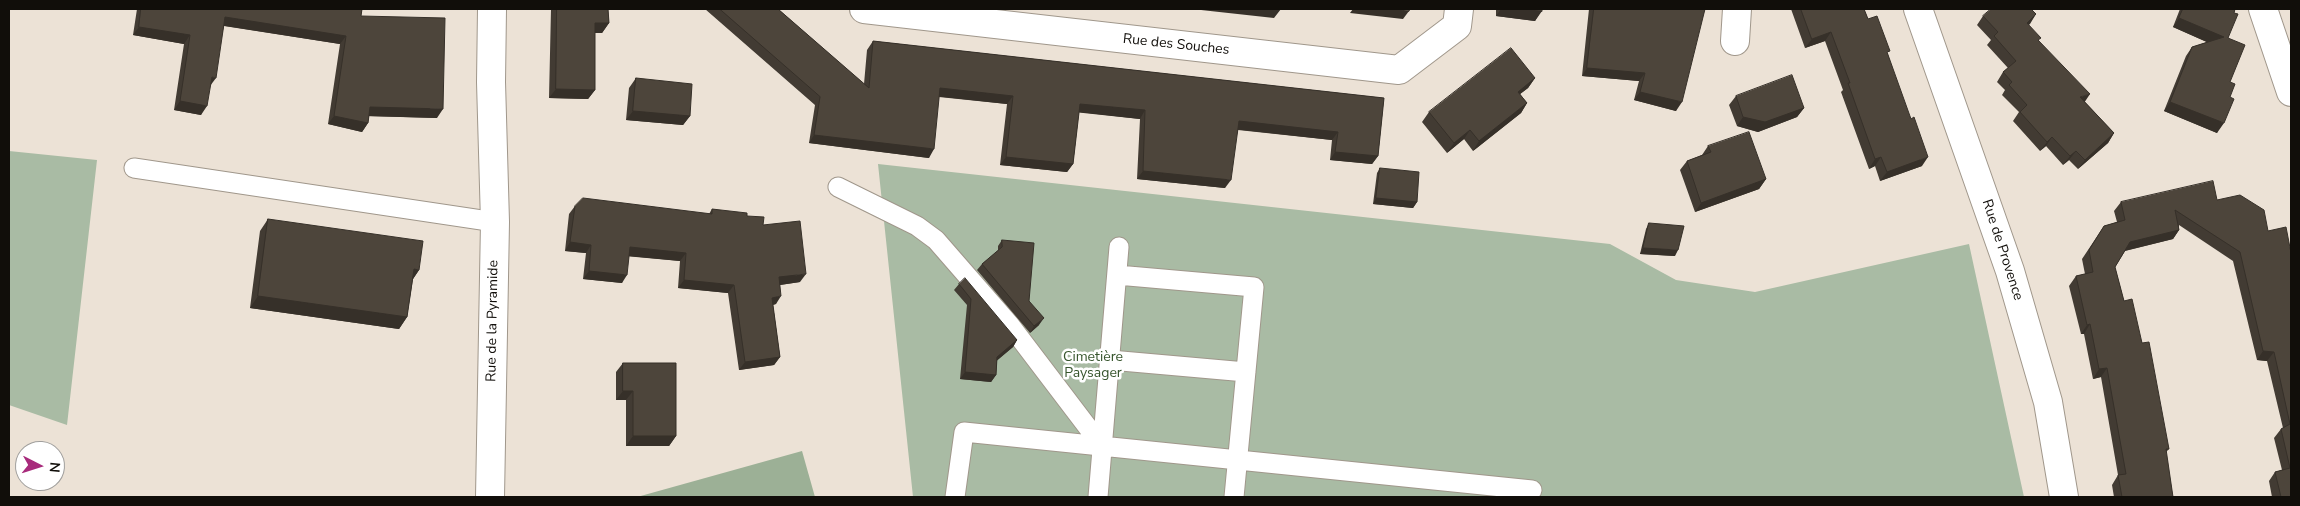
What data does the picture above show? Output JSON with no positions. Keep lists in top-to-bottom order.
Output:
{
  "streets": {
    "street": ["Rue des Souches", "Rue de Provence", "Rue de la Pyramide"]
  },
  "parks": ["Cimetière Paysager"],
  "north": "right"
}
